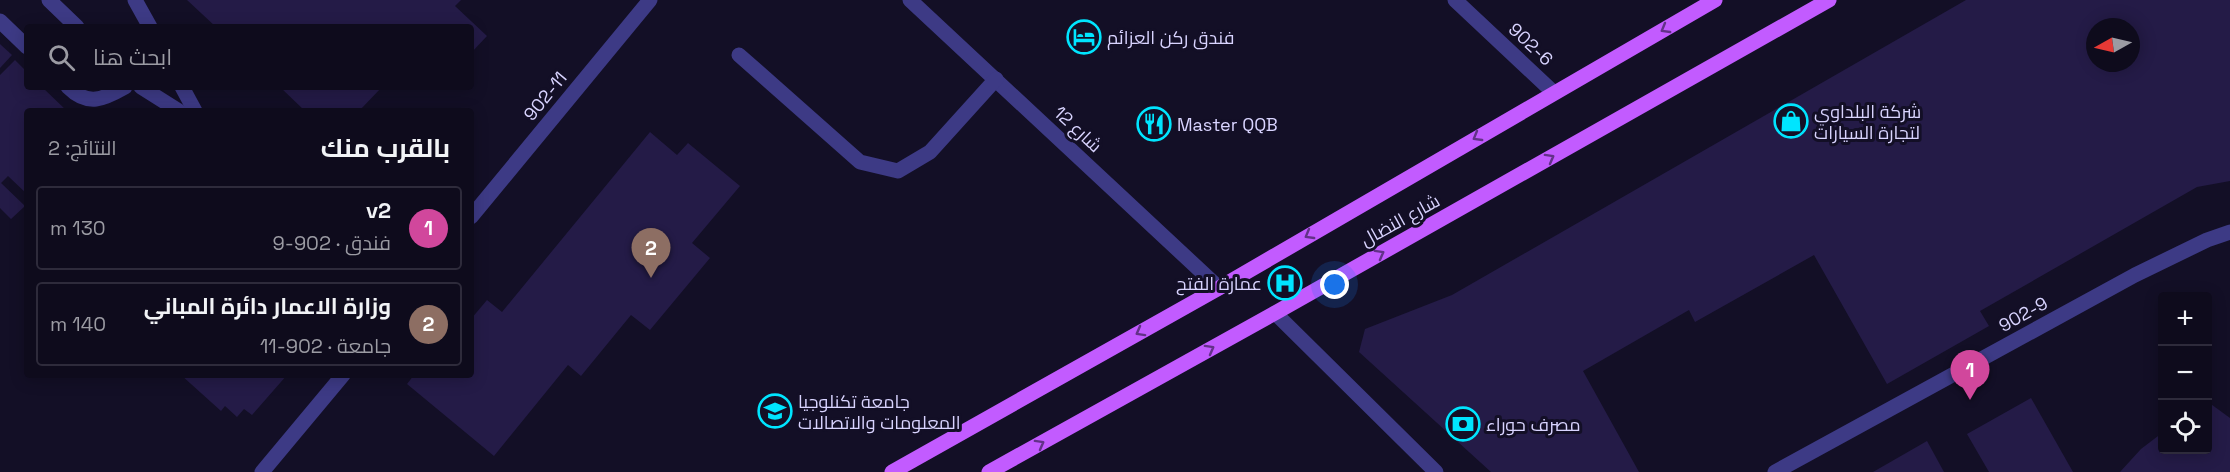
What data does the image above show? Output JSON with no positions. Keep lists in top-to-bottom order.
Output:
{
  "streets": {
    "main road": ["شارع النضال"],
    "street": [
      "902-6",
      "902-11",
      "شارع 12",
      "902-9"
    ]
  },
  "crossings": [
    ["902-6", "شارع النضال"],
    ["شارع 12", "شارع النضال"]
  ],
  "places": {
    "hotel": ["فندق ركن العزائم"],
    "shop": ["شركة البلداوي لتجارة السيارات"],
    "restaurant": ["Master QQB"],
    "hospital": ["عمارة الفتح"],
    "school or university": ["جامعة تكنلوجيا المعلومات والاتصالات"],
    "bank": ["مصرف حوراء"]
  },
  "north": "left",
  "page": {
    "search": "ابحث هنا",
    "heading": ["بالقرب منك", "النتائج: 2"],
    "list": [
      {
        "mark": "1",
        "name": "v2",
        "note": "فندق · 902-9",
        "value": "130 m"
      },
      {
        "mark": "2",
        "name": "وزارة الاعمار دائرة المباني",
        "note": "جامعة · 902-11",
        "value": "140 m"
      }
    ],
    "pins": ["2", "1"],
    "map_buttons": ["+", "−"]
  }
}
